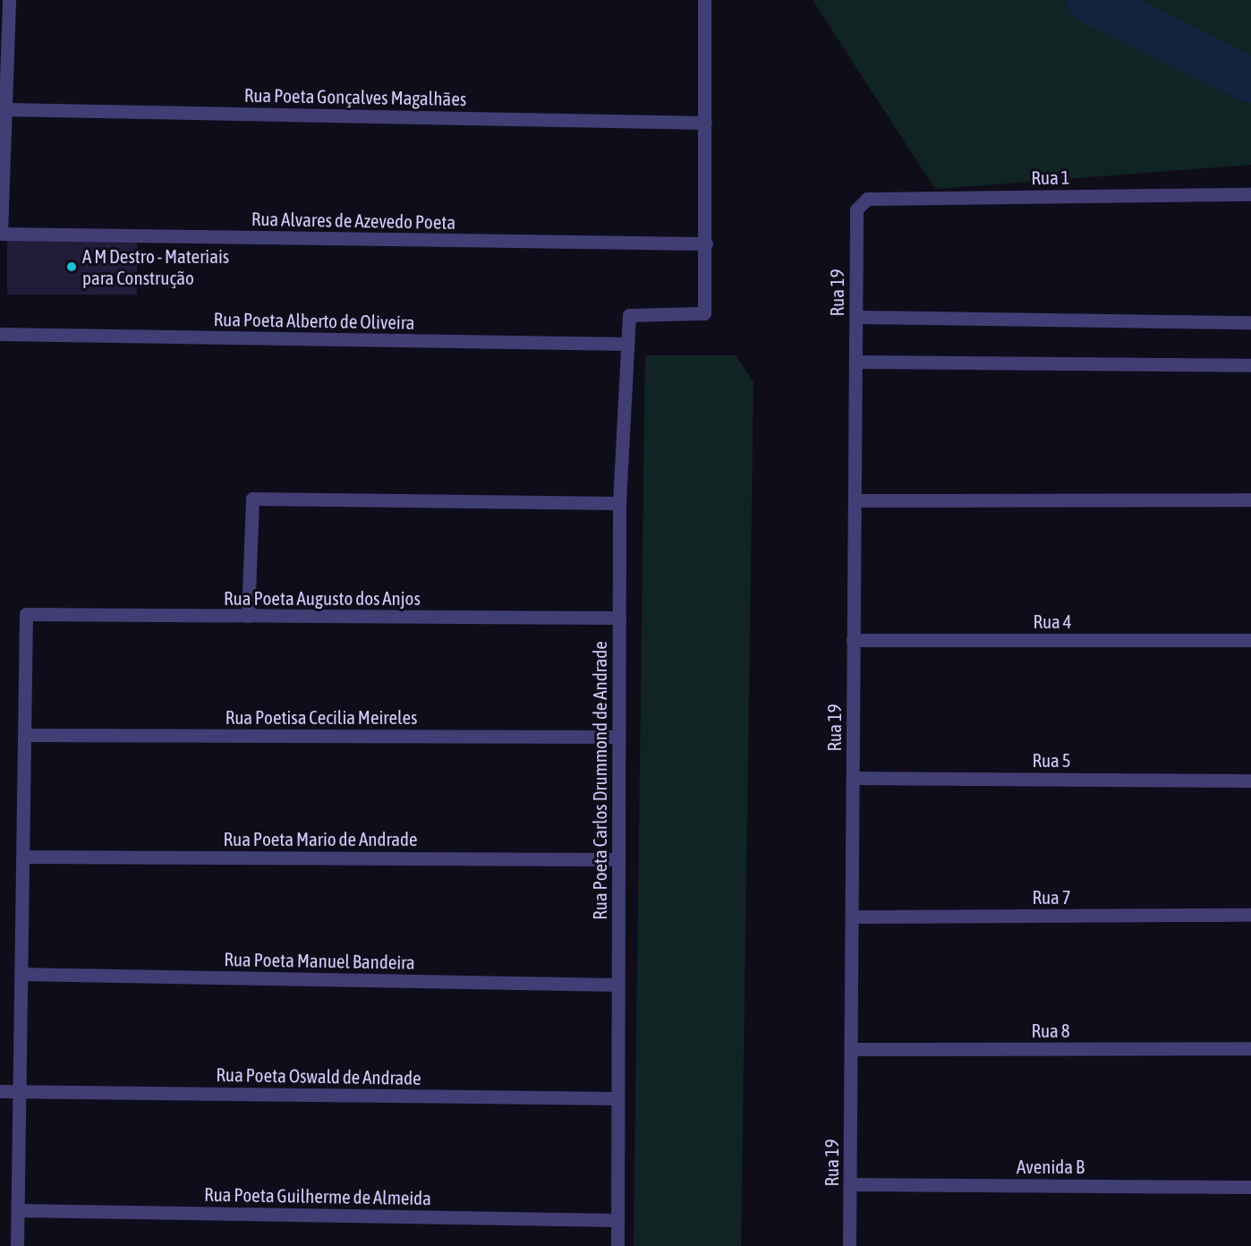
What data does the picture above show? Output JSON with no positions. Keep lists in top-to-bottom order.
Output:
{
  "streets": {
    "street": [
      "Rua Poeta Gonçalves Magalhães",
      "Rua 1",
      "Rua Alvares de Azevedo Poeta",
      "Rua 19",
      "Rua Poeta Alberto de Oliveira",
      "Rua Poeta Augusto dos Anjos",
      "Rua 4",
      "Rua Poetisa Cecilia Meireles",
      "Rua 5",
      "Rua Poeta Carlos Drummond de Andrade",
      "Rua Poeta Mario de Andrade",
      "Rua 7",
      "Rua Poeta Manuel Bandeira",
      "Rua 8",
      "Rua Poeta Oswald de Andrade",
      "Avenida B",
      "Rua Poeta Guilherme de Almeida"
    ]
  },
  "crossings": [
    ["Rua 1", "Rua 19"],
    ["Rua Alvares de Azevedo Poeta", "Rua Poeta Carlos Drummond de Andrade"],
    ["Rua 19", "Rua 4"],
    ["Rua 19", "Rua 5"],
    ["Rua 19", "Rua 7"],
    ["Rua 19", "Rua 8"],
    ["Rua 19", "Avenida B"],
    ["Rua Poeta Alberto de Oliveira", "Rua Poeta Carlos Drummond de Andrade"],
    ["Rua Poeta Augusto dos Anjos", "Rua Poetisa Cecilia Meireles"],
    ["Rua Poeta Augusto dos Anjos", "Rua Poeta Carlos Drummond de Andrade"],
    ["Rua Poetisa Cecilia Meireles", "Rua Poeta Carlos Drummond de Andrade"],
    ["Rua Poeta Carlos Drummond de Andrade", "Rua Poeta Mario de Andrade"],
    ["Rua Poeta Carlos Drummond de Andrade", "Rua Poeta Manuel Bandeira"],
    ["Rua Poeta Carlos Drummond de Andrade", "Rua Poeta Oswald de Andrade"],
    ["Rua Poeta Carlos Drummond de Andrade", "Rua Poeta Guilherme de Almeida"]
  ],
  "places": ["A M Destro - Materiais para Construção"]
}
